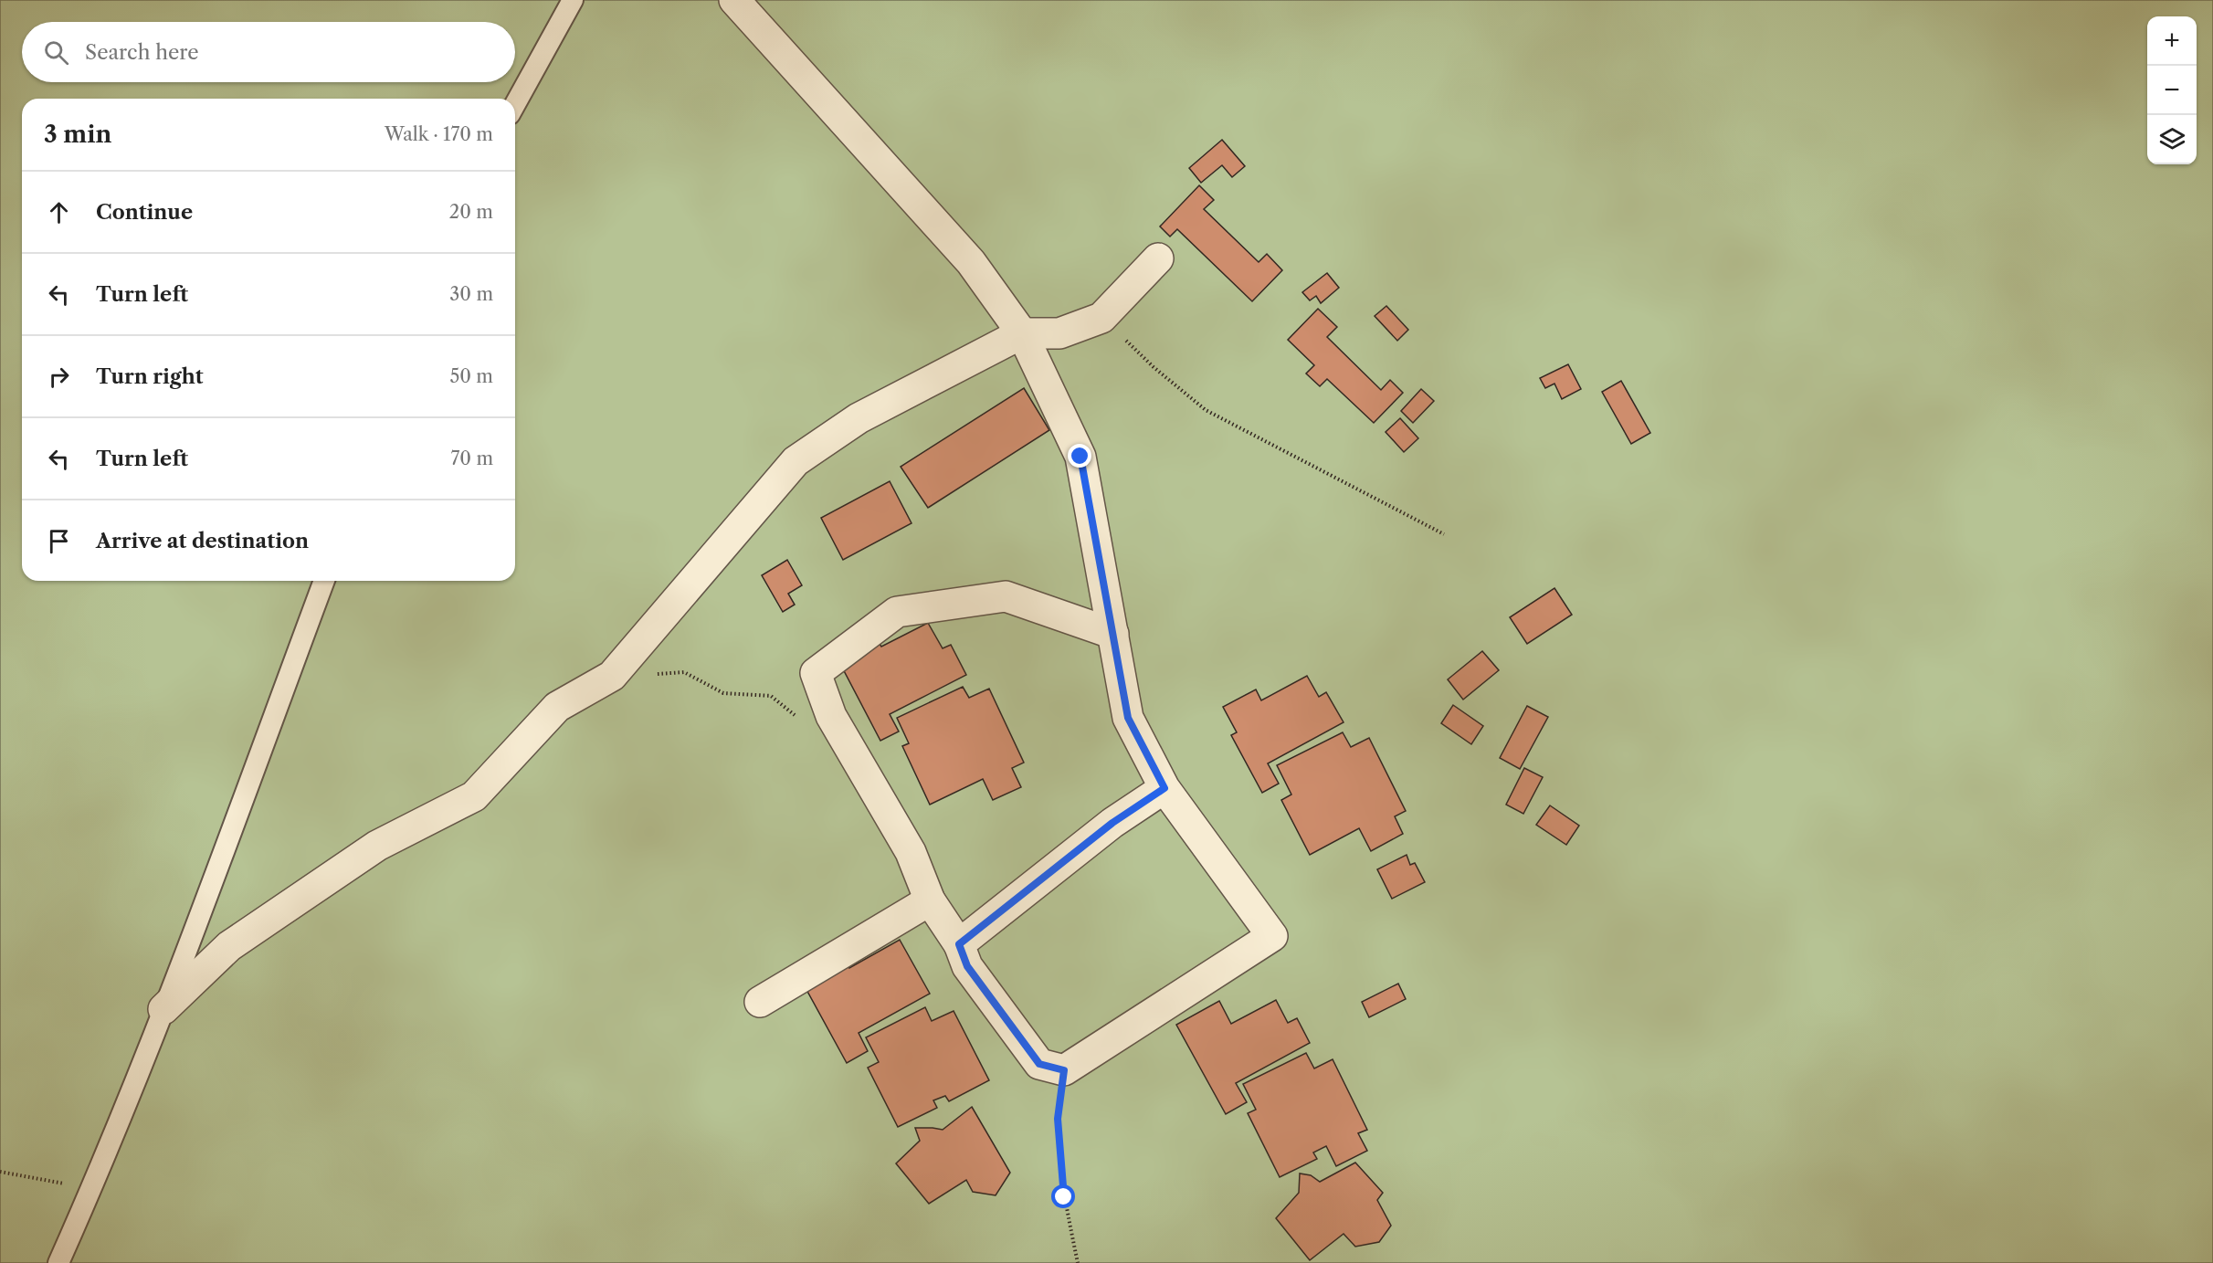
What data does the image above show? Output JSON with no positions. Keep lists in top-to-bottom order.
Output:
{
  "page": {
    "map_buttons": ["+", "−"],
    "search": "Search here",
    "heading": ["3 min", "Walk · 170 m"],
    "list": [
      ["Continue", "20 m"],
      ["Turn left", "30 m"],
      ["Turn right", "50 m"],
      ["Turn left", "70 m"],
      "Arrive at destination"
    ]
  }
}
